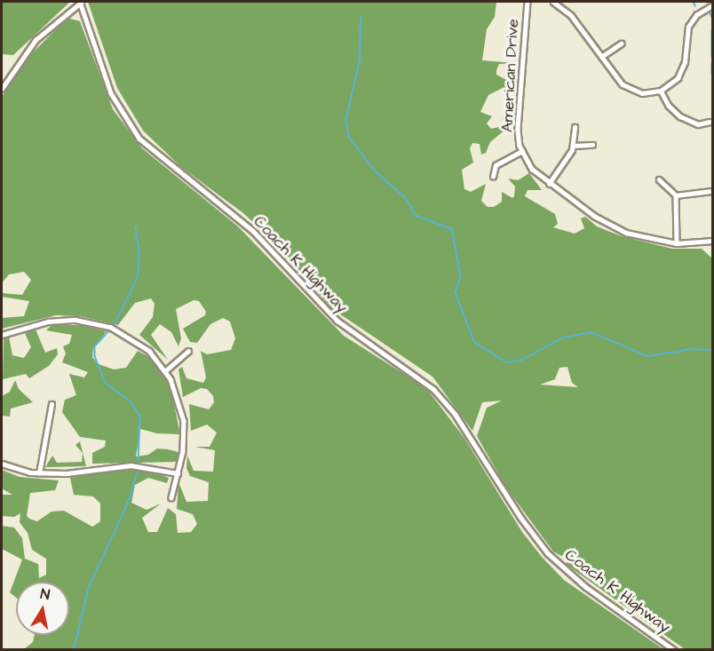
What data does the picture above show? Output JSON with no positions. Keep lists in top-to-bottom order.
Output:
{
  "streets": {
    "street": ["American Drive", "Coach K Highway"]
  },
  "north": "top"
}
